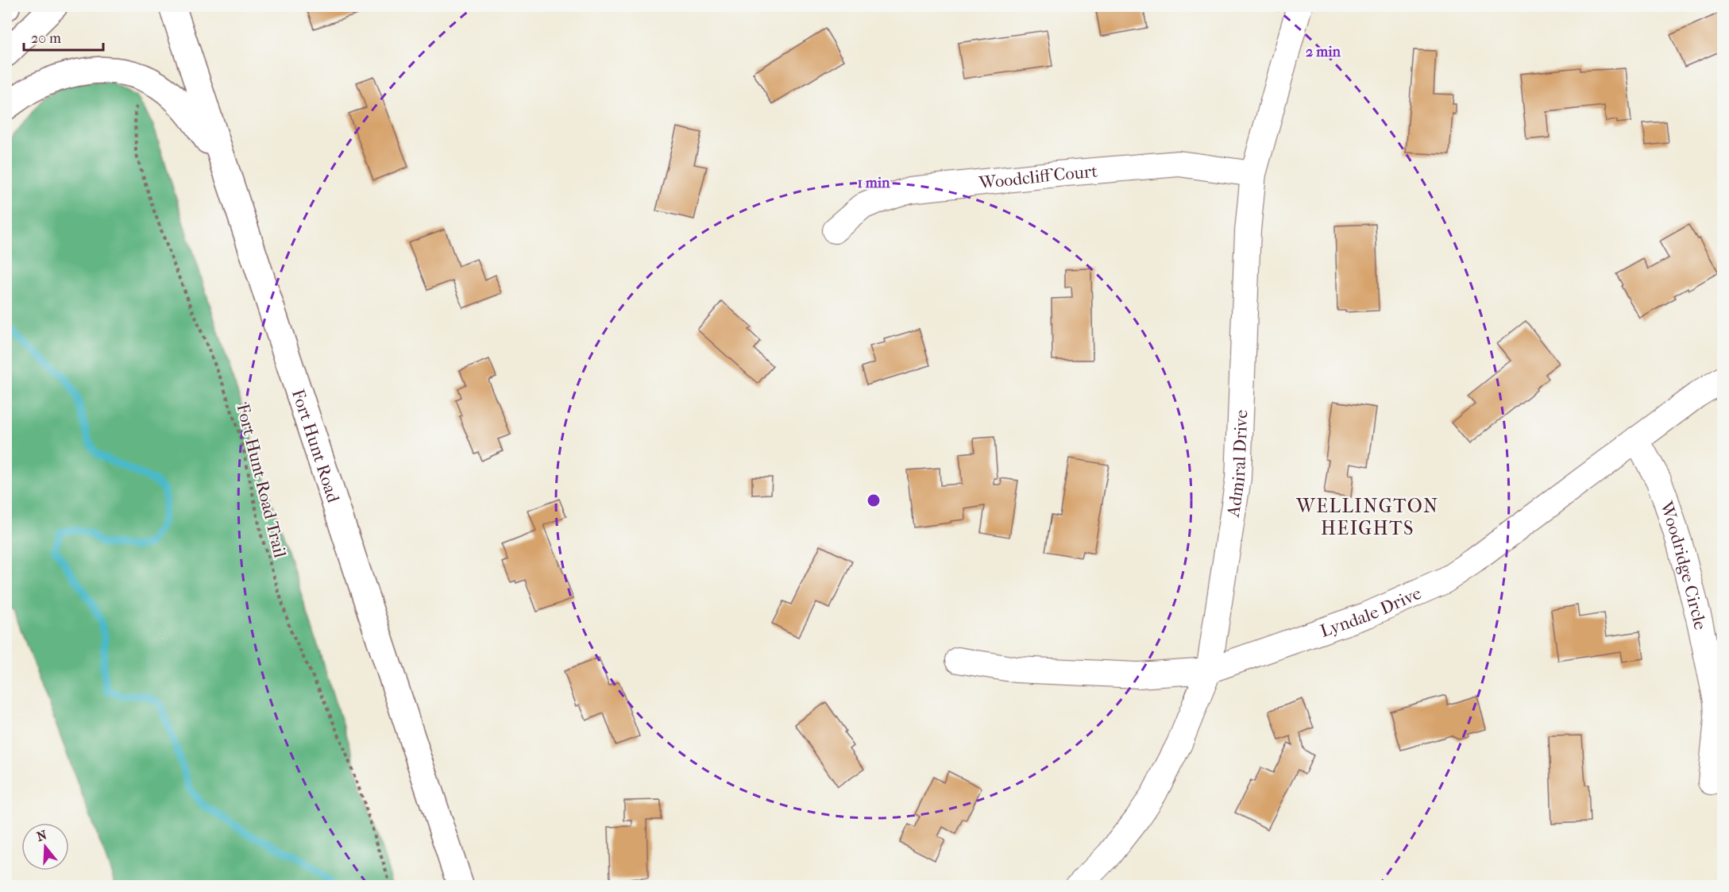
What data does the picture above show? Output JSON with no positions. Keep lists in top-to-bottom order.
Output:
{
  "streets": {
    "main road": ["Fort Hunt Road"],
    "street": [
      "Woodcliff Court",
      "Admiral Drive",
      "Woodridge Circle",
      "Lyndale Drive"
    ],
    "path": ["Fort Hunt Road Trail"]
  },
  "crossings": [
    ["Woodcliff Court", "Admiral Drive"],
    ["Admiral Drive", "Lyndale Drive"],
    ["Woodridge Circle", "Lyndale Drive"]
  ],
  "districts": ["WELLINGTON HEIGHTS"],
  "scale_bar": "20 m",
  "north": "top",
  "rings": ["2 min", "1 min"]
}
